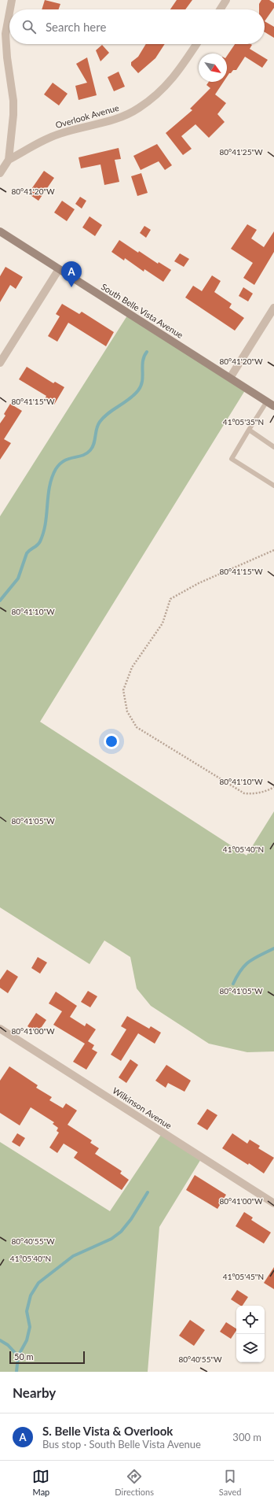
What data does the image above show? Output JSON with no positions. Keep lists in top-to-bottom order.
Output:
{
  "streets": {
    "street": ["Overlook Avenue", "South Belle Vista Avenue", "Wilkinson Avenue"]
  },
  "scale_bar": "50 m",
  "north": "bottom right",
  "page": {
    "search": "Search here",
    "pins": "A",
    "scale": "50 m",
    "heading": "Nearby",
    "list": [
      {
        "mark": "A",
        "name": "S. Belle Vista & Overlook",
        "note": "Bus stop · South Belle Vista Avenue",
        "value": "300 m"
      }
    ],
    "nav": ["Map", "Directions", "Saved"]
  },
  "coordinates": [
    "80°41'25\"W",
    "80°41'20\"W",
    "80°41'15\"W",
    "41°05'35\"N",
    "80°41'10\"W",
    "80°41'05\"W",
    "41°05'40\"N",
    "80°41'00\"W",
    "80°40'55\"W",
    "41°05'45\"N"
  ]
}
